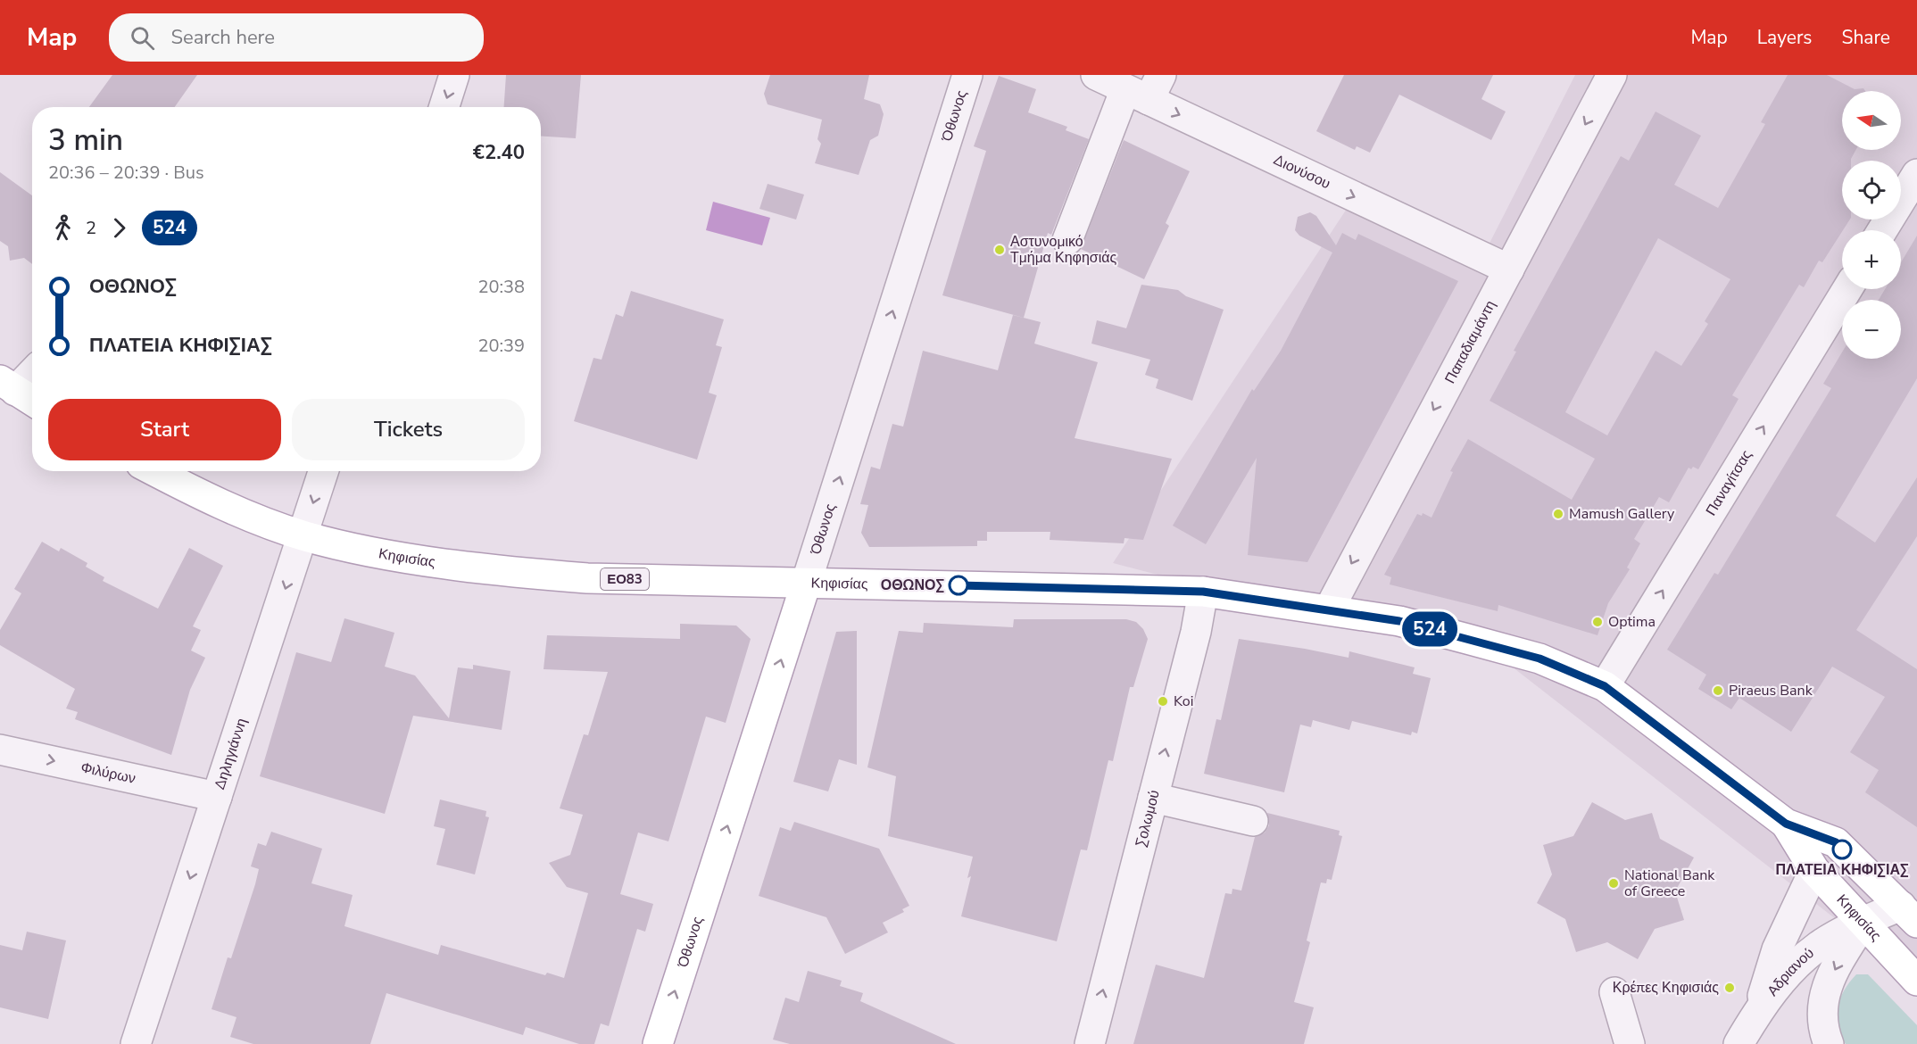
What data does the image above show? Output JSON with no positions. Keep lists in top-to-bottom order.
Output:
{
  "streets": {
    "main road": ["Όθωνος", "Κηφισίας", "ΕΟ83"],
    "street": [
      "Διονύσου",
      "Παπαδιαμάντη",
      "Παναγίτσας",
      "Δηληγιάννη",
      "Φιλύρων",
      "Σολωμού",
      "Αδριανού"
    ]
  },
  "crossings": [
    ["Όθωνος", "Κηφισίας"],
    ["Διονύσου", "Παπαδιαμάντη"],
    ["Παπαδιαμάντη", "Κηφισίας"],
    ["Παναγίτσας", "Κηφισίας"],
    ["Κηφισίας", "Δηληγιάννη"],
    ["Κηφισίας", "Σολωμού"],
    ["Κηφισίας", "Αδριανού"],
    ["Δηληγιάννη", "Φιλύρων"]
  ],
  "one_way": [
    "Όθωνος",
    "Διονύσου",
    "Παπαδιαμάντη",
    "Παναγίτσας",
    "Δηληγιάννη",
    "Φιλύρων",
    "Σολωμού"
  ],
  "places": [
    "Αστυνομικό Τμήμα Κηφησιάς",
    "Mamush Gallery",
    "ΟΘΩΝΟΣ",
    "Optima",
    "Piraeus Bank",
    "Koi",
    "ΠΛΑΤΕΙΑ ΚΗΦΙΣΙΑΣ",
    "National Bank of Greece",
    "Κρέπες Κηφισιάς"
  ],
  "lines": ["bus line 524"],
  "north": "left",
  "page": {
    "header": "Map",
    "search": "Search here",
    "nav": ["Map", "Layers", "Share"],
    "on_map": "524",
    "map_buttons": ["+", "−"],
    "heading": ["3 min", "20:36 – 20:39 · Bus", "€2.40"],
    "legs": ["2", "524"],
    "list": [
      {
        "name": "ΟΘΩΝΟΣ",
        "value": "20:38"
      },
      {
        "name": "ΠΛΑΤΕΙΑ ΚΗΦΙΣΙΑΣ",
        "value": "20:39"
      }
    ],
    "buttons": ["Start", "Tickets"]
  }
}
